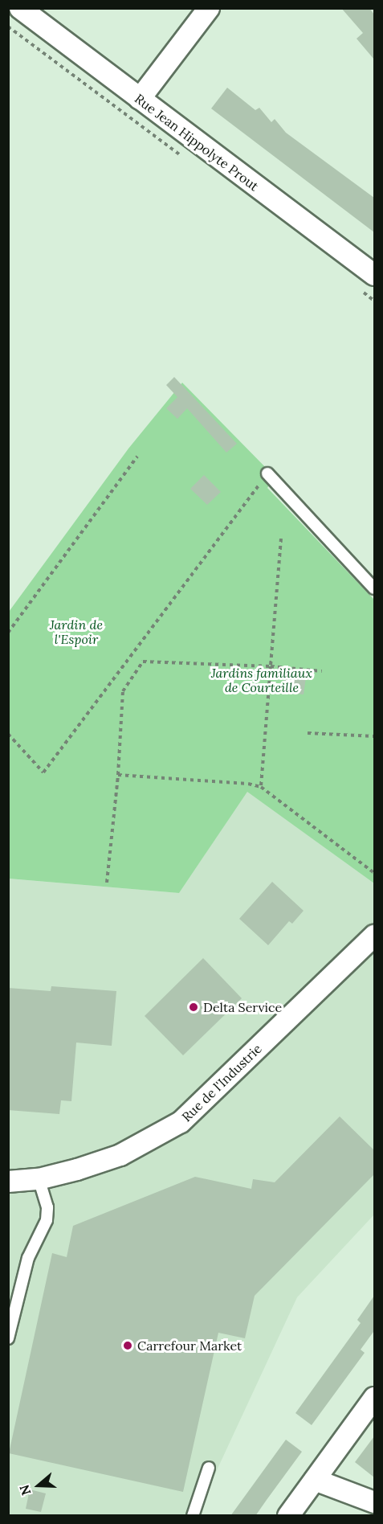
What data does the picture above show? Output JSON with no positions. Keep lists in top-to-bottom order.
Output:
{
  "streets": {
    "street": ["Rue Jean Hippolyte Prout", "Rue de l'Industrie"]
  },
  "parks": ["Jardin de l'Espoir", "Jardins familiaux de Courteille"],
  "places": ["Delta Service", "Carrefour Market"],
  "north": "left"
}
